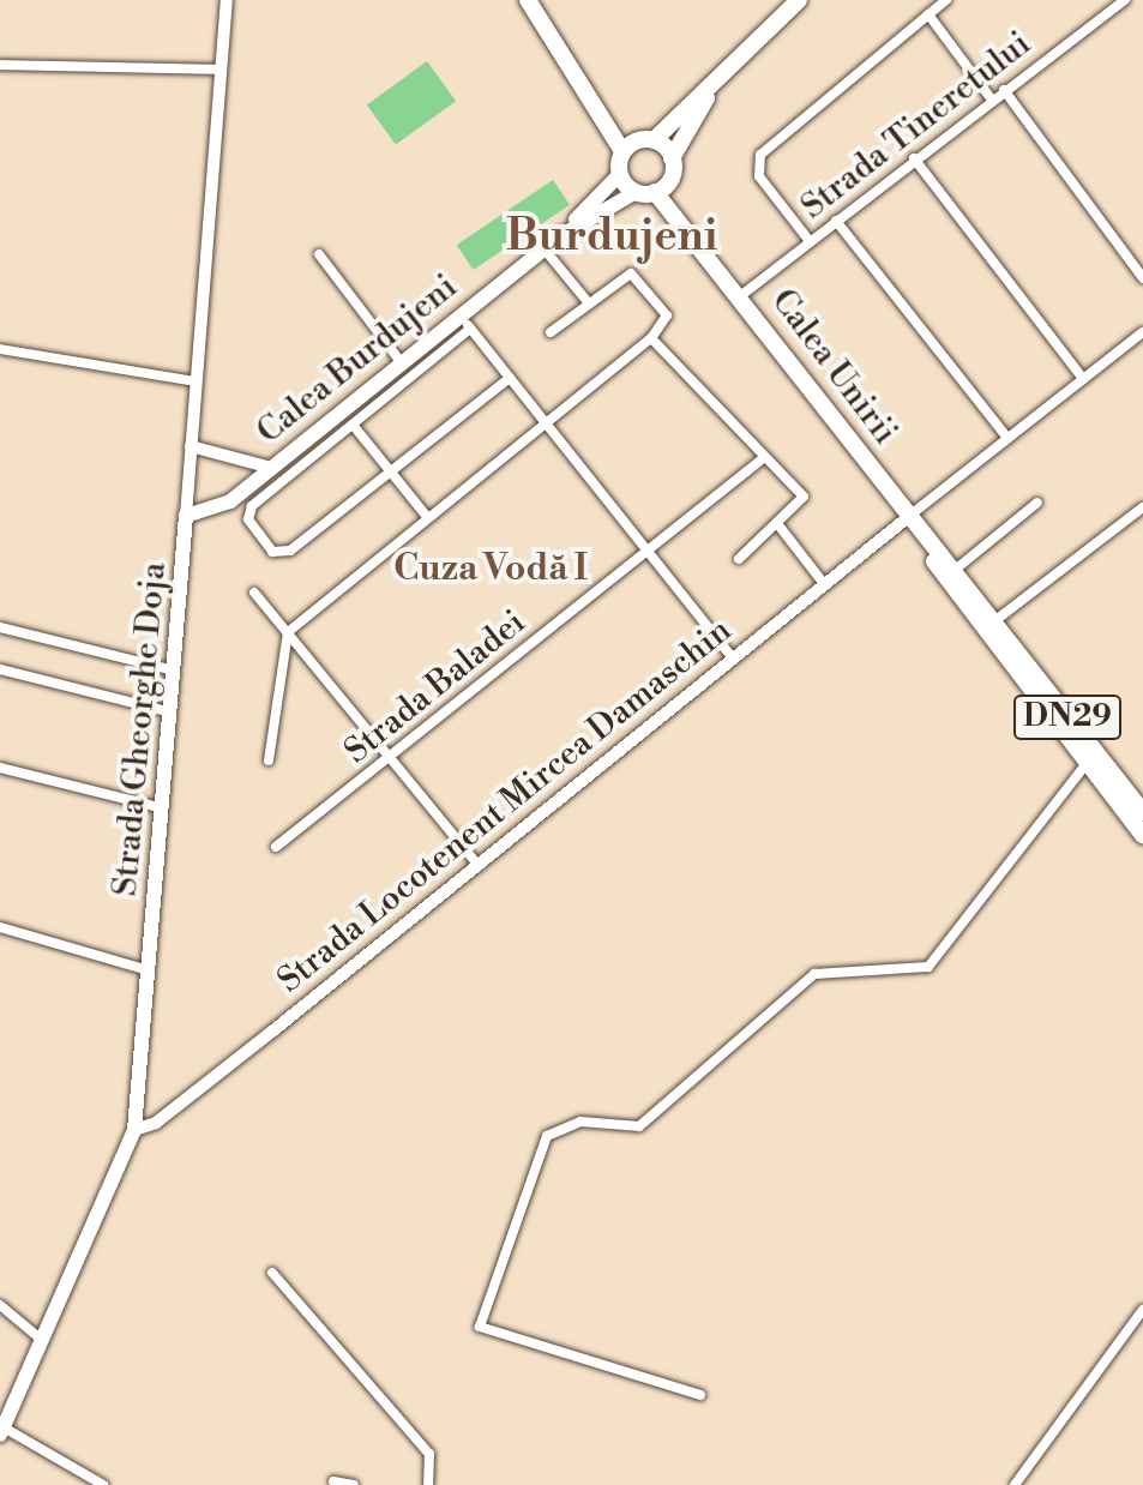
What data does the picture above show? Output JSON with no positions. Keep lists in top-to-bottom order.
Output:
{
  "streets": {
    "main road": [
      "Calea Burdujeni",
      "Calea Unirii",
      "DN29",
      "Strada Gheorghe Doja"
    ],
    "street": ["Strada Tineretului", "Strada Baladei", "Strada Locotenent Mircea Damaschin"]
  },
  "crossings": [
    ["Strada Tineretului", "Calea Unirii"],
    ["Calea Burdujeni", "Calea Unirii"],
    ["Calea Burdujeni", "Strada Gheorghe Doja"],
    ["Calea Unirii", "Strada Locotenent Mircea Damaschin"],
    ["Strada Gheorghe Doja", "Strada Locotenent Mircea Damaschin"]
  ],
  "districts": ["Burdujeni", "Cuza Vodă I"]
}
